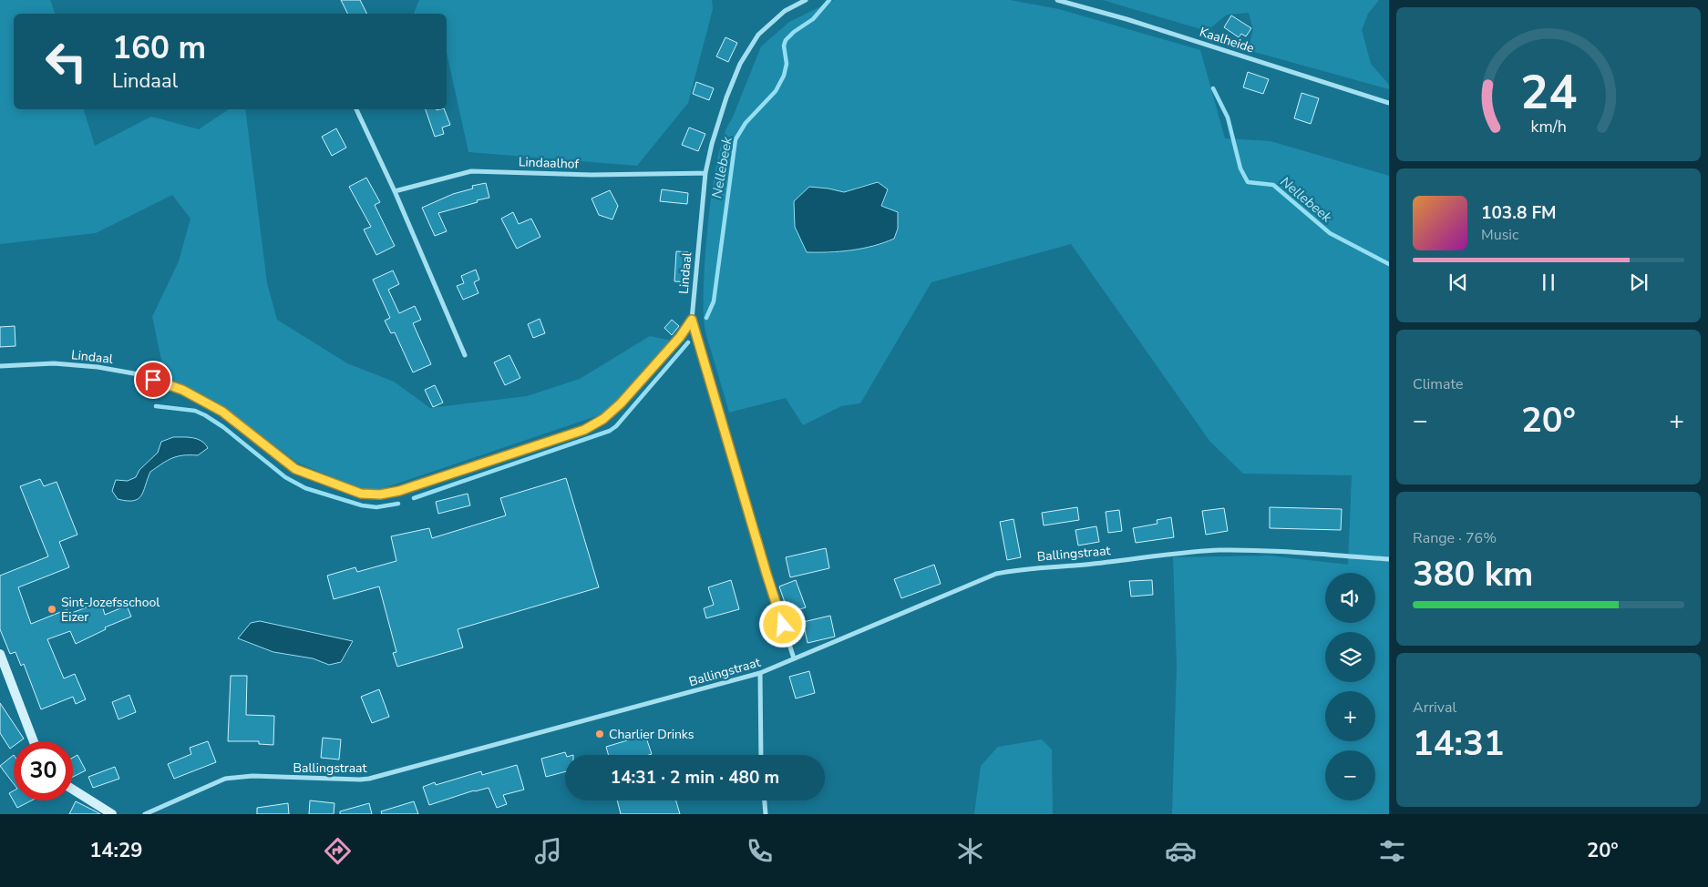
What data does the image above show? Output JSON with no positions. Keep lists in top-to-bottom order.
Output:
{
  "streets": {
    "street": [
      "Kaalheide",
      "Lindaalhof",
      "Lindaal",
      "Ballingstraat"
    ]
  },
  "crossings": [
    ["Lindaalhof", "Lindaal"]
  ],
  "water": ["Nellebeek"],
  "places": ["Sint-Jozefsschool Eizer", "Charlier Drinks"],
  "page": {
    "turn": ["160 m", "Lindaal"],
    "song": ["103.8 FM", "Music"],
    "tile": [
      "Climate",
      ["Range · 76%", "380 km"],
      ["Arrival", "14:31"]
    ],
    "heat": ["−", "20°", "+"],
    "map_buttons": ["+", "−"],
    "limit": "30",
    "trip": "14:31 · 2 min · 480 m",
    "tabs": ["14:29", "20°"],
    "gauge": ["24", "km/h"]
  }
}
